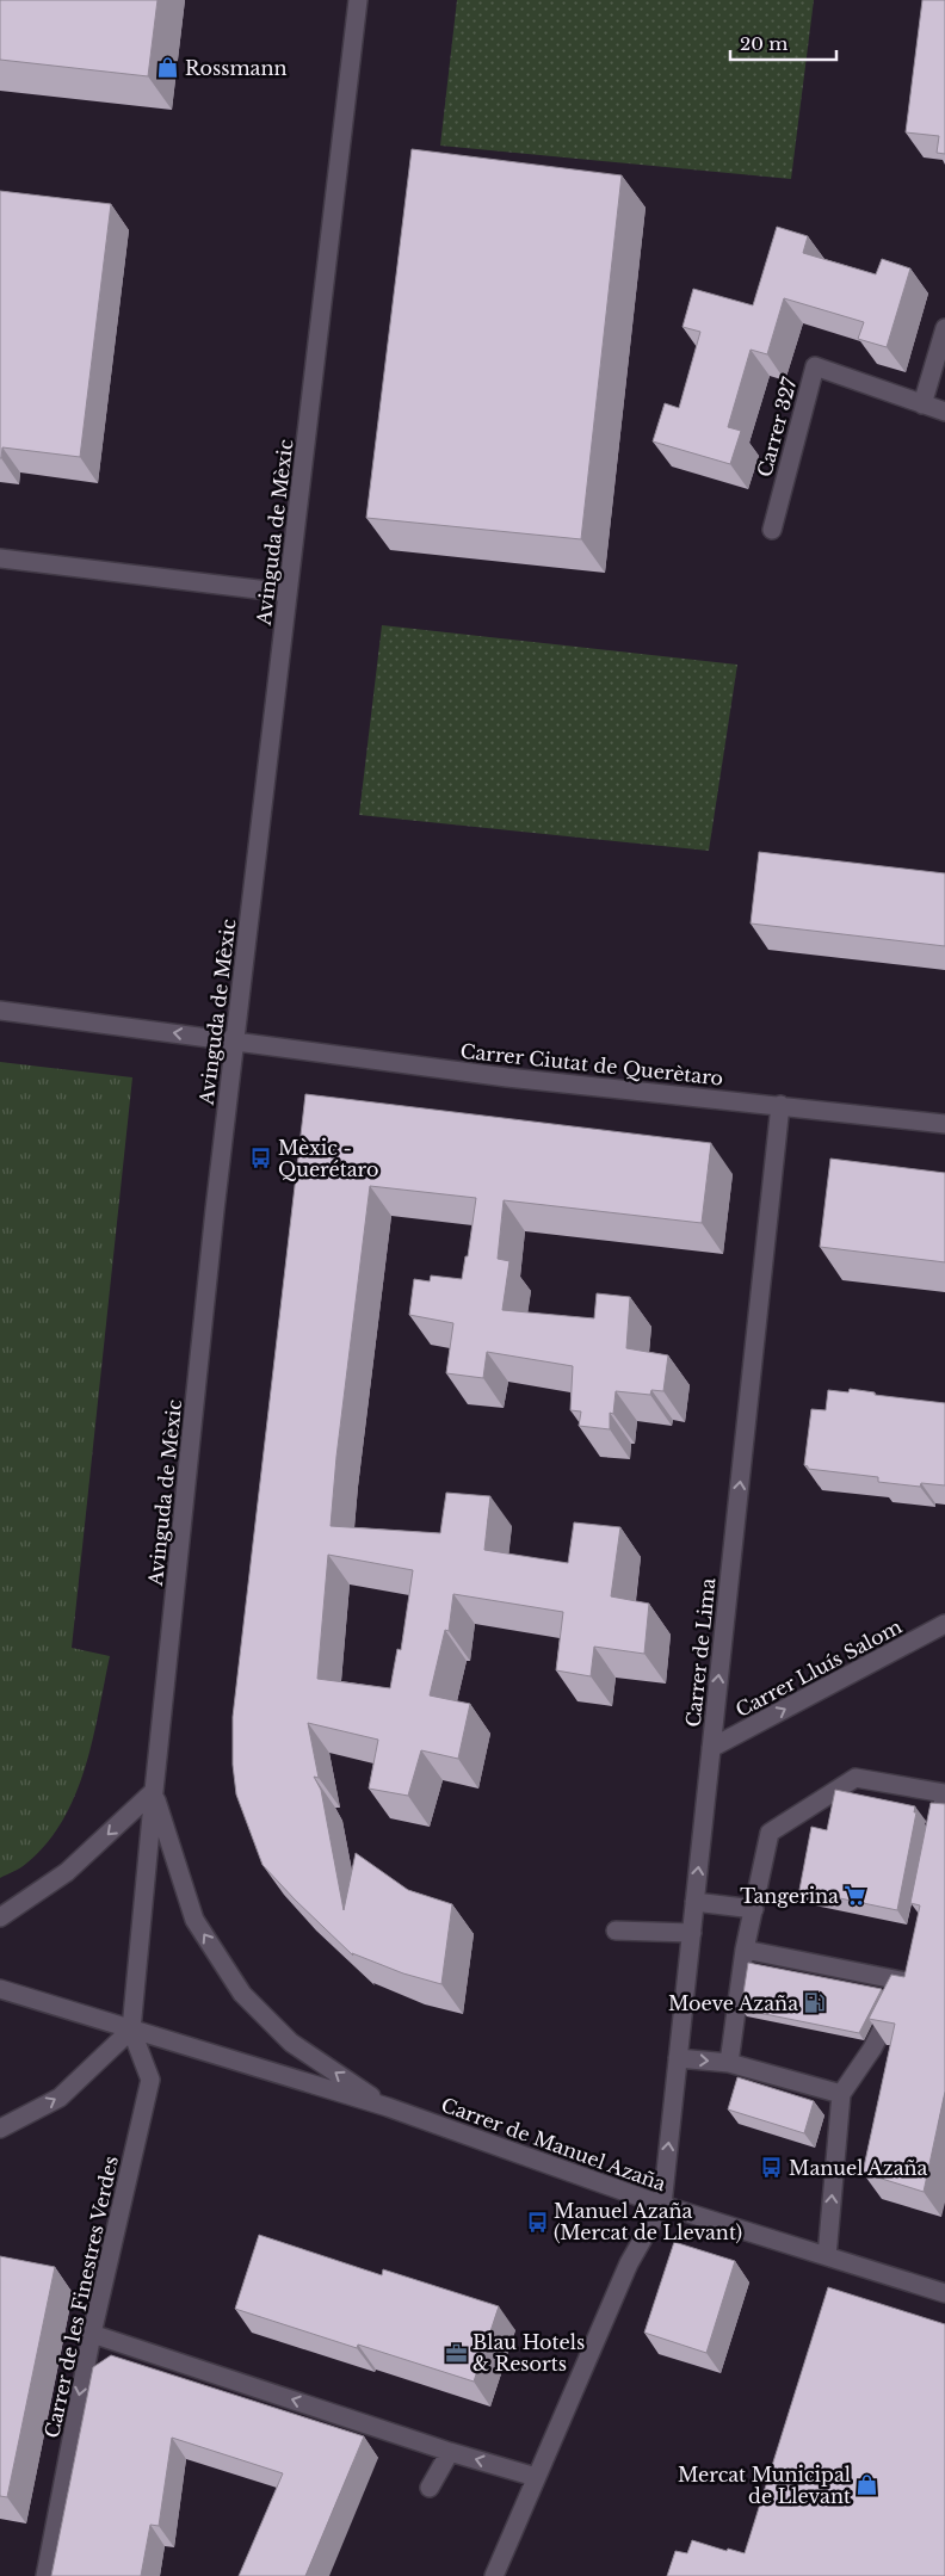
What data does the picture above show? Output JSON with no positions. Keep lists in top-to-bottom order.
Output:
{
  "streets": {
    "street": [
      "Carrer 327",
      "Avinguda de Mèxic",
      "Carrer Ciutat de Querètaro",
      "Carrer de Lima",
      "Carrer Lluís Salom",
      "Carrer de Manuel Azaña",
      "Carrer de les Finestres Verdes"
    ]
  },
  "crossings": [
    ["Avinguda de Mèxic", "Carrer Ciutat de Querètaro"],
    ["Avinguda de Mèxic", "Carrer de Manuel Azaña"],
    ["Avinguda de Mèxic", "Carrer de les Finestres Verdes"],
    ["Carrer Ciutat de Querètaro", "Carrer de Lima"],
    ["Carrer de Lima", "Carrer Lluís Salom"],
    ["Carrer de Lima", "Carrer de Manuel Azaña"],
    ["Carrer de Manuel Azaña", "Carrer de les Finestres Verdes"]
  ],
  "one_way": ["Carrer de Lima", "Carrer Lluís Salom", "Carrer de les Finestres Verdes"],
  "places": {
    "shop": ["Rossmann", "Mercat Municipal de Llevant"],
    "bus stop": ["Mèxic - Querétaro", "Manuel Azaña", "Manuel Azaña (Mercat de Llevant)"],
    "supermarket": ["Tangerina"],
    "fuel station": ["Moeve Azaña"],
    "office": ["Blau Hotels & Resorts"]
  },
  "scale_bar": "20 m"
}
